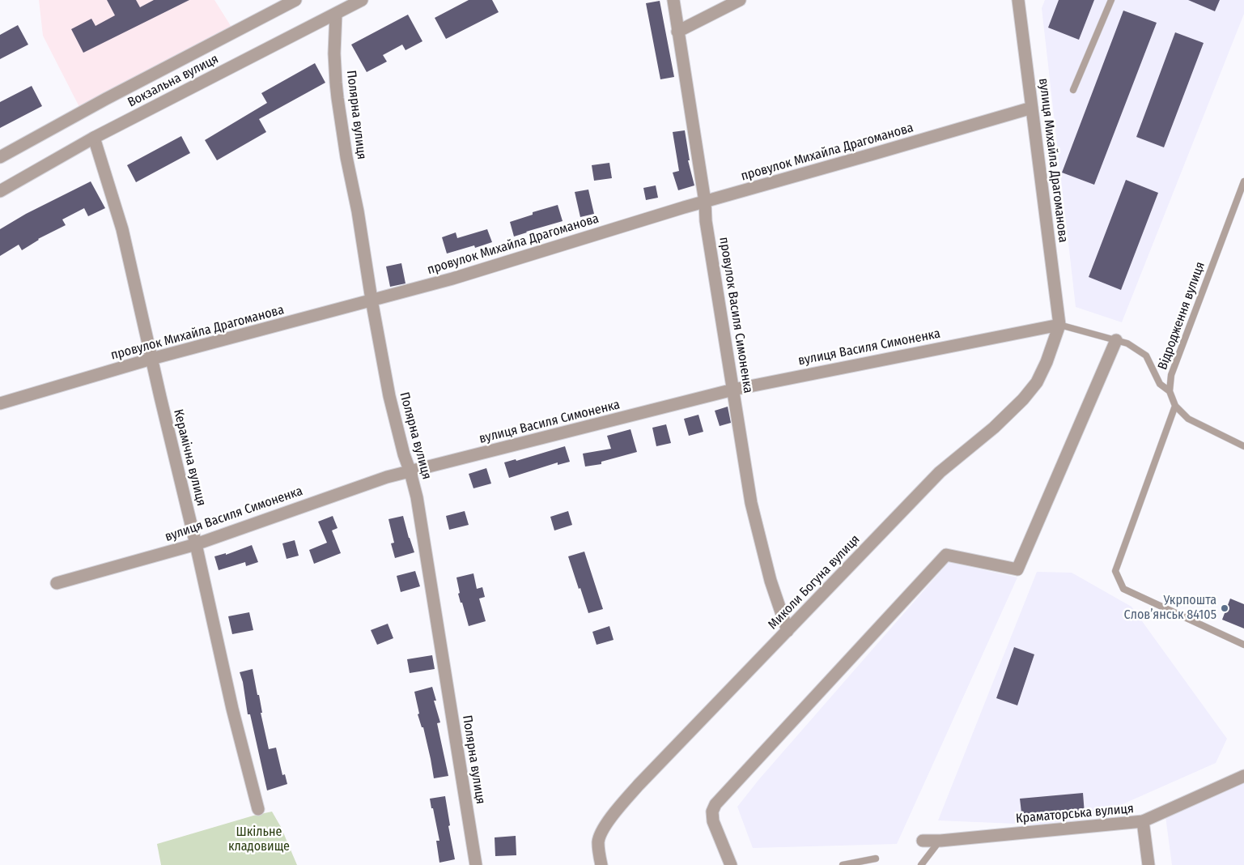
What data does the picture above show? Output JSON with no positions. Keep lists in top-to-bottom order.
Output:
{
  "streets": {
    "street": [
      "Вокзальна вулиця",
      "Полярна вулиця",
      "провулок Михайла Драгоманова",
      "вулиця Михайла Драгоманова",
      "провулок Василя Симоненка",
      "вулиця Василя Симоненка",
      "Керамічна вулиця",
      "Миколи Богуна вулиця",
      "Краматорська вулиця"
    ],
    "lane": ["Відродження вулиця"]
  },
  "crossings": [
    ["Вокзальна вулиця", "Полярна вулиця"],
    ["Вокзальна вулиця", "Керамічна вулиця"],
    ["Полярна вулиця", "провулок Михайла Драгоманова"],
    ["Полярна вулиця", "вулиця Василя Симоненка"],
    ["провулок Михайла Драгоманова", "вулиця Михайла Драгоманова"],
    ["провулок Михайла Драгоманова", "провулок Василя Симоненка"],
    ["провулок Михайла Драгоманова", "Керамічна вулиця"],
    ["вулиця Михайла Драгоманова", "вулиця Василя Симоненка"],
    ["вулиця Михайла Драгоманова", "Миколи Богуна вулиця"],
    ["провулок Василя Симоненка", "вулиця Василя Симоненка"],
    ["провулок Василя Симоненка", "Миколи Богуна вулиця"],
    ["вулиця Василя Симоненка", "Керамічна вулиця"],
    ["вулиця Василя Симоненка", "Миколи Богуна вулиця"]
  ],
  "parks": ["Шкільне кладовище"],
  "places": ["Укрпошта Слов’янськ 84105"]
}
